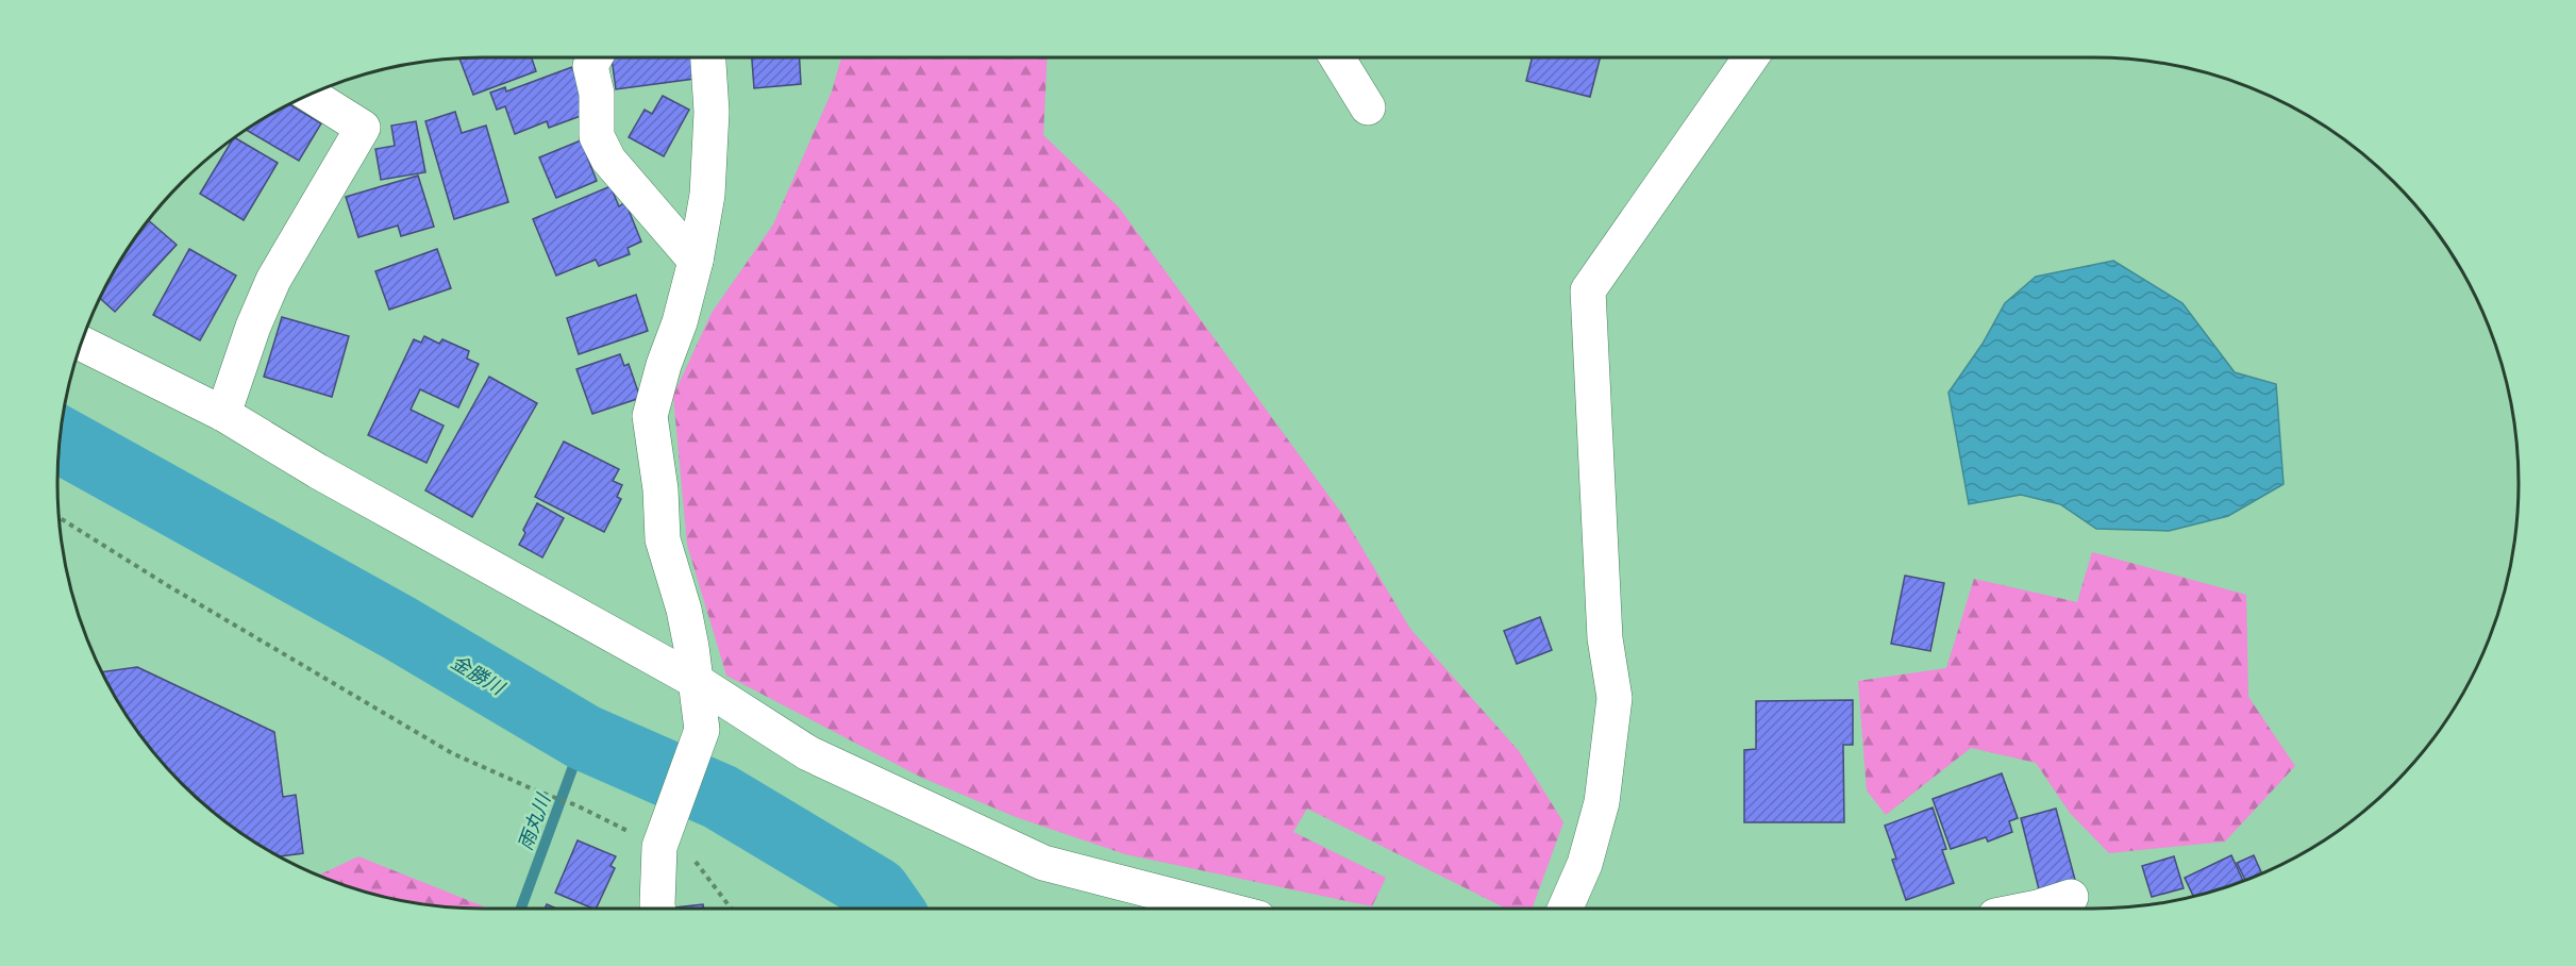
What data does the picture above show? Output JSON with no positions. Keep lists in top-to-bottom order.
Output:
{
  "water": ["金勝川", "雨丸川"]
}
